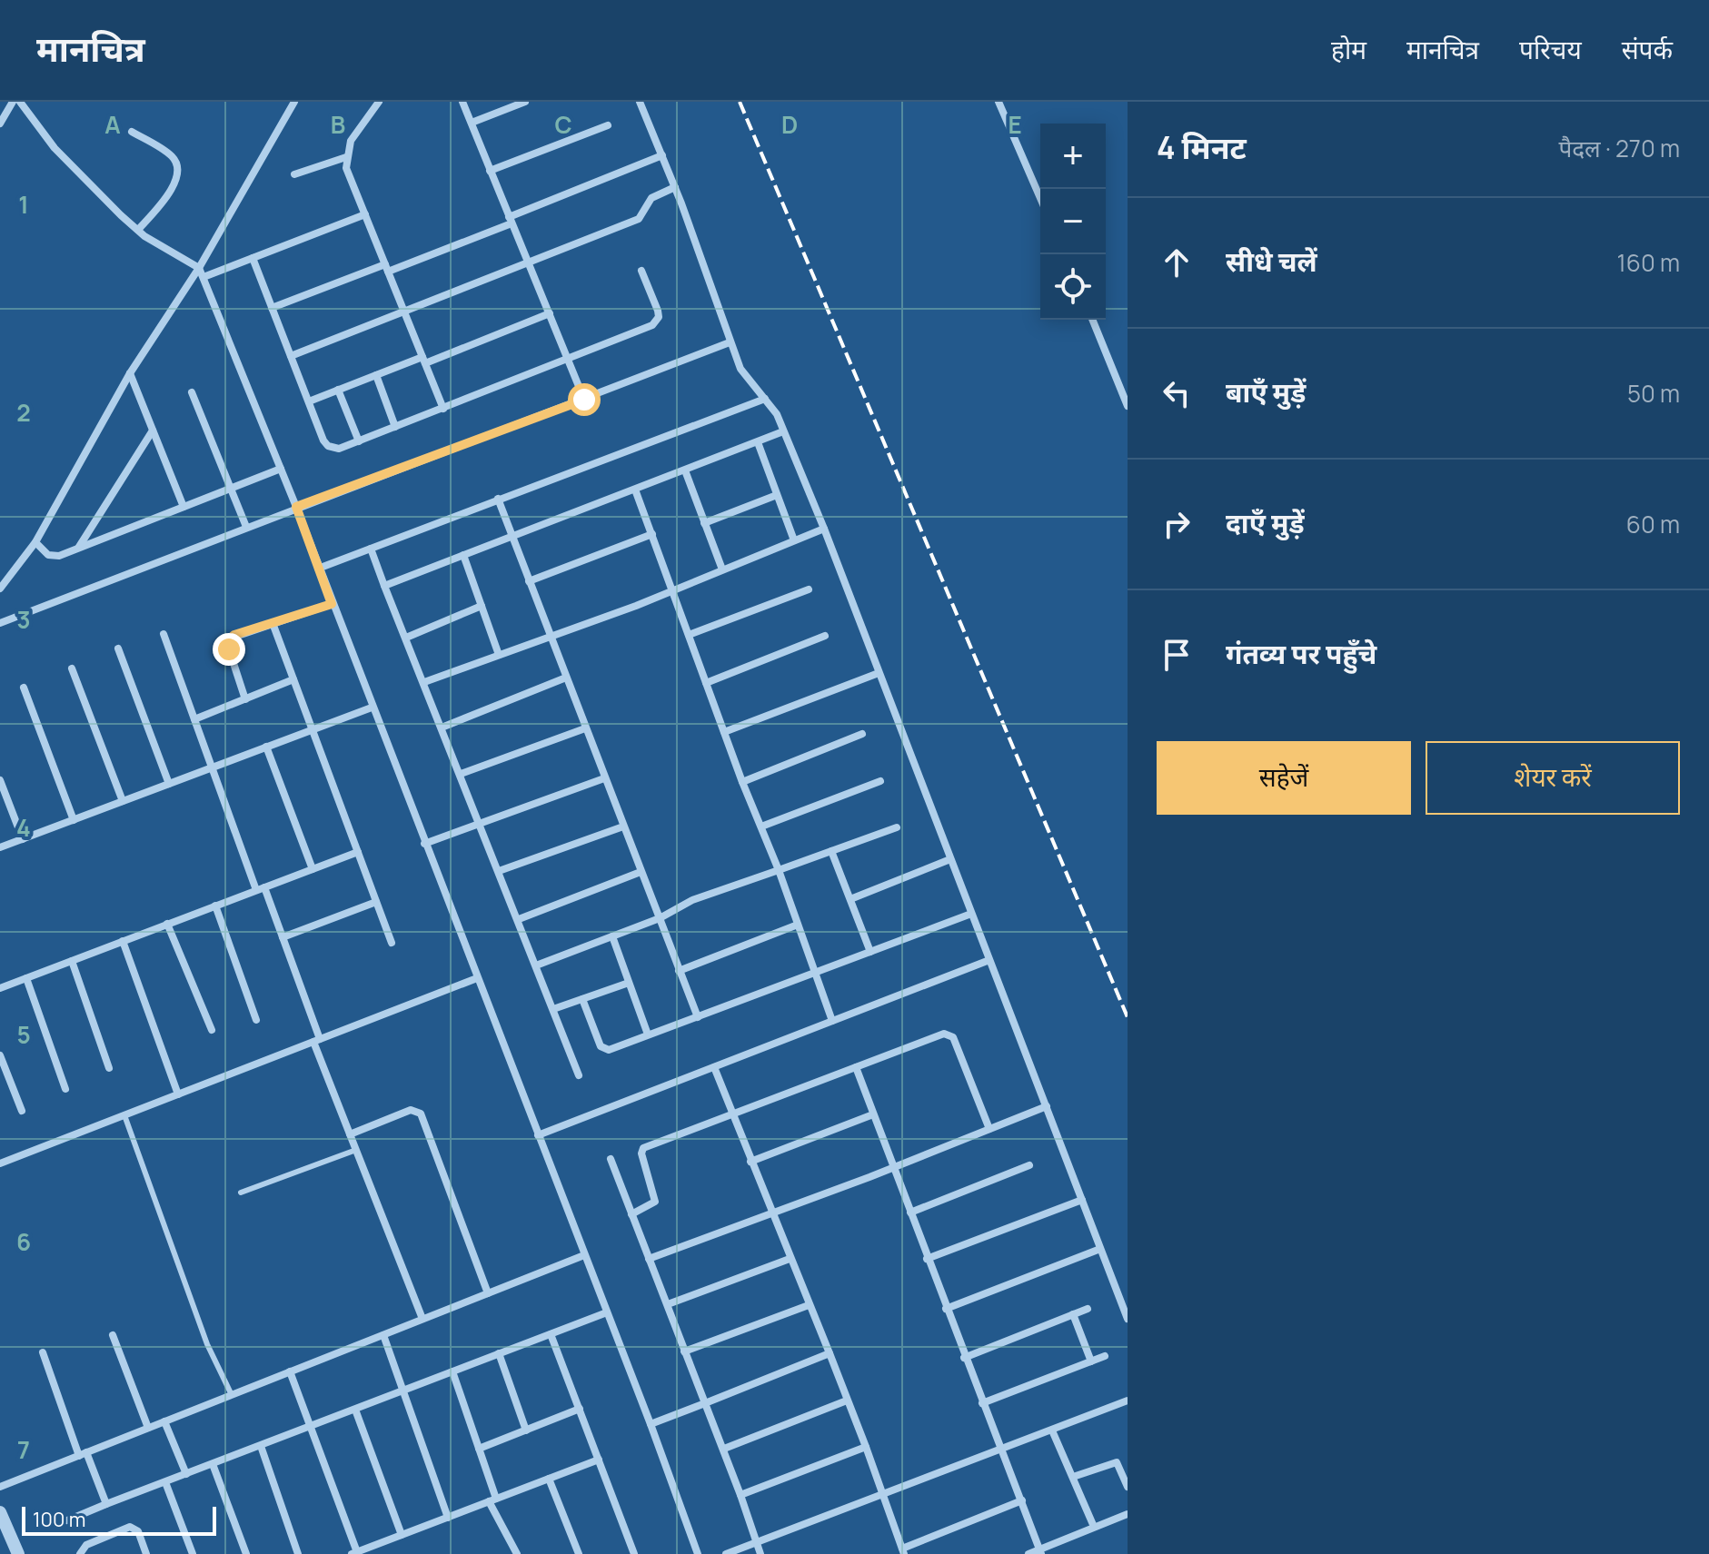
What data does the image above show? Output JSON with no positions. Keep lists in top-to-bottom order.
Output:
{
  "scale_bar": "100 m",
  "page": {
    "header": "मानचित्र",
    "nav": [
      "होम",
      "मानचित्र",
      "परिचय",
      "संपर्क"
    ],
    "heading": ["4 मिनट", "पैदल · 270 m"],
    "map_buttons": ["+", "−"],
    "list": [
      ["सीधे चलें", "160 m"],
      ["बाएँ मुड़ें", "50 m"],
      ["दाएँ मुड़ें", "60 m"],
      "गंतव्य पर पहुँचे"
    ],
    "buttons": ["सहेजें", "शेयर करें"],
    "scale": "100 m"
  },
  "grid": {
    "columns": [
      "A",
      "B",
      "C",
      "D",
      "E"
    ],
    "rows": [
      "1",
      "2",
      "3",
      "4",
      "5",
      "6",
      "7"
    ]
  }
}
